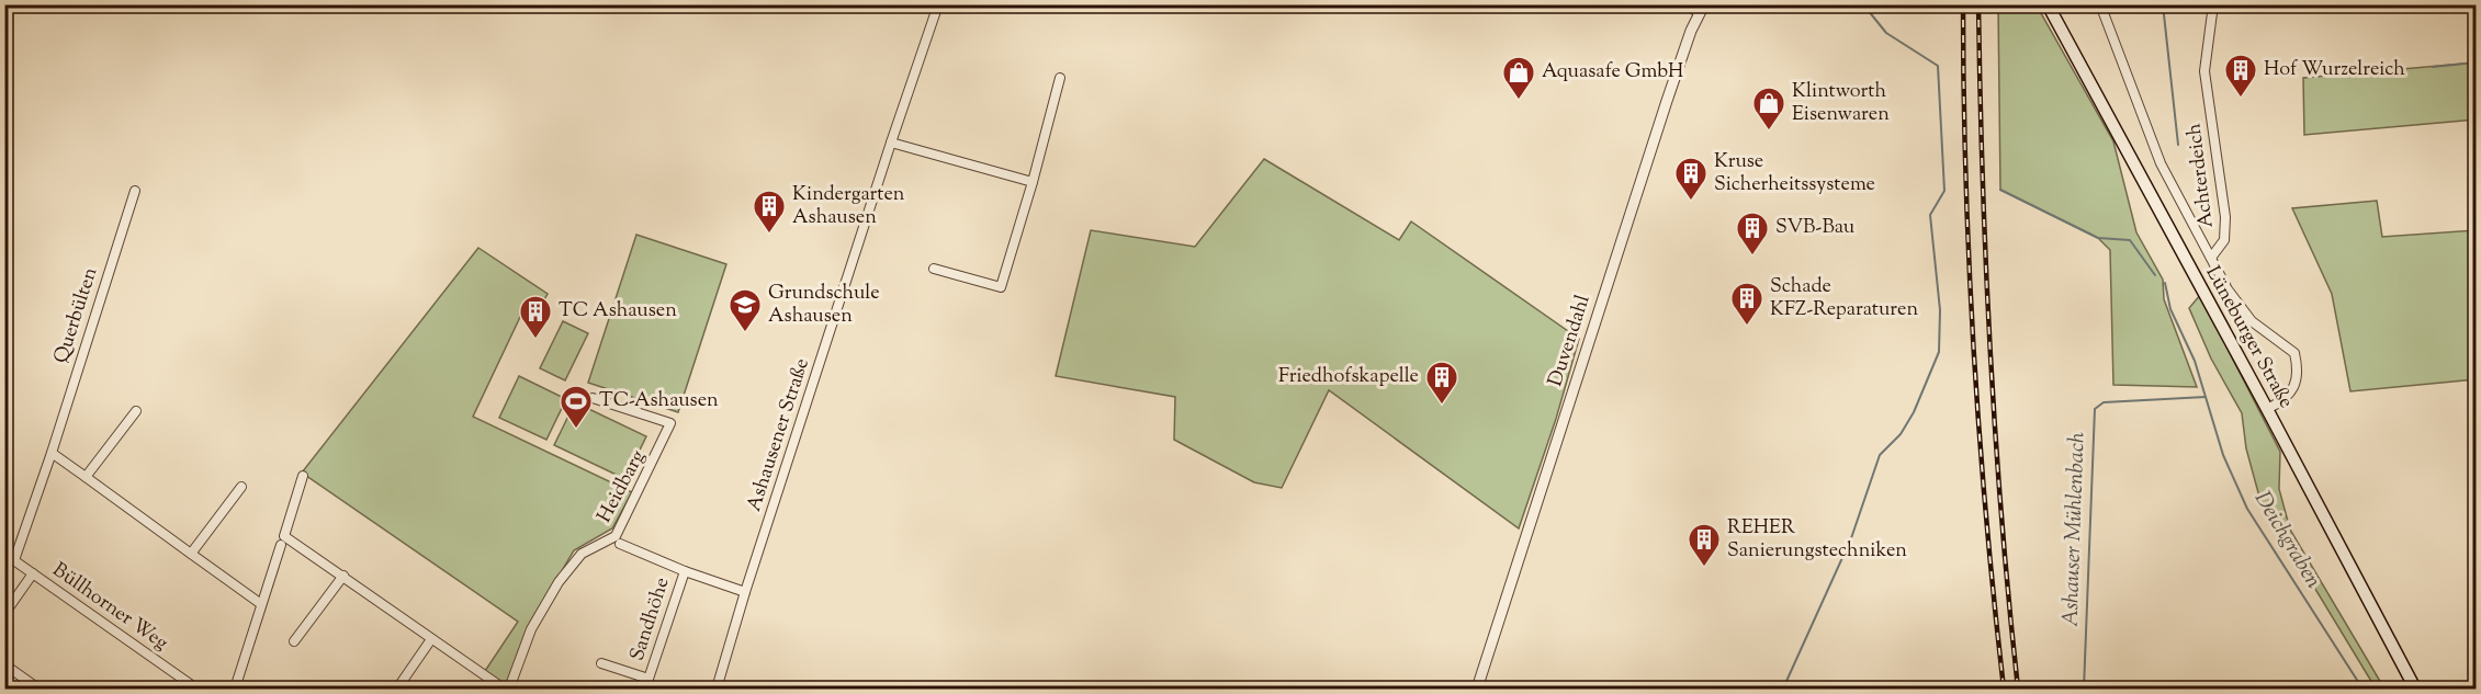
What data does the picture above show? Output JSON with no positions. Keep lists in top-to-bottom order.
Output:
{
  "streets": {
    "main road": ["Lüneburger Straße"],
    "street": [
      "Achterdeich",
      "Querbülten",
      "Duvendahl",
      "Ashausener Straße",
      "Heidbarg",
      "Büllhorner Weg",
      "Sandhöhe"
    ]
  },
  "crossings": [
    ["Querbülten", "Büllhorner Weg"],
    ["Ashausener Straße", "Sandhöhe"]
  ],
  "water": ["Ashauser Mühlenbach", "Deichgraben"],
  "places": {
    "building": [
      "Hof Wurzelreich",
      "Kruse Sicherheitssysteme",
      "Kindergarten Ashausen",
      "SVB-Bau",
      "Schade KFZ-Reparaturen",
      "TC Ashausen",
      "Friedhofskapelle",
      "REHER Sanierungstechniken"
    ],
    "shop": ["Aquasafe GmbH", "Klintworth Eisenwaren"],
    "school or university": ["Grundschule Ashausen"],
    "sports": ["TC-Ashausen"]
  }
}
